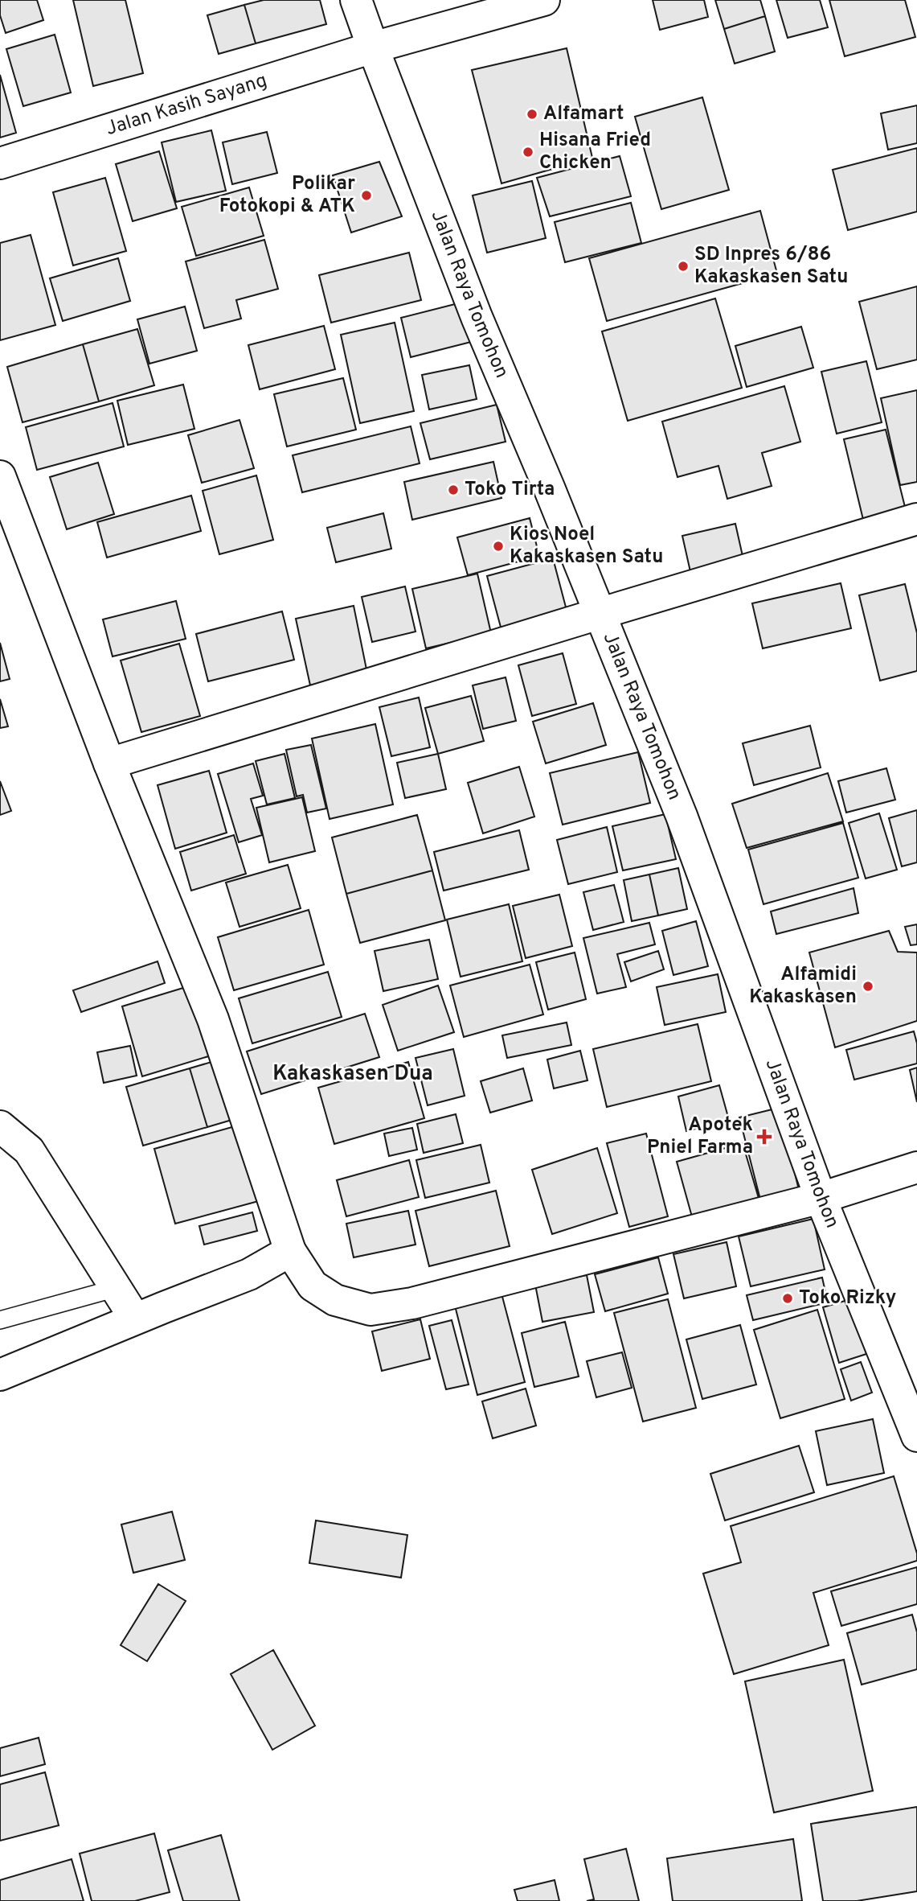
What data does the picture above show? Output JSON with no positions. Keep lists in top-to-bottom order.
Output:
{
  "streets": {
    "main road": ["Jalan Kasih Sayang", "Jalan Raya Tomohon"]
  },
  "crossings": [
    ["Jalan Kasih Sayang", "Jalan Raya Tomohon"]
  ],
  "districts": ["Kakaskasen Dua"],
  "places": {
    "other": [
      "Alfamart",
      "Hisana Fried Chicken",
      "Polikar Fotokopi & ATK",
      "SD Inpres 6/86 Kakaskasen Satu",
      "Toko Tirta",
      "Kios Noel Kakaskasen Satu",
      "Alfamidi Kakaskasen",
      "Toko Rizky"
    ],
    "health": ["Apotek Pniel Farma"]
  }
}
